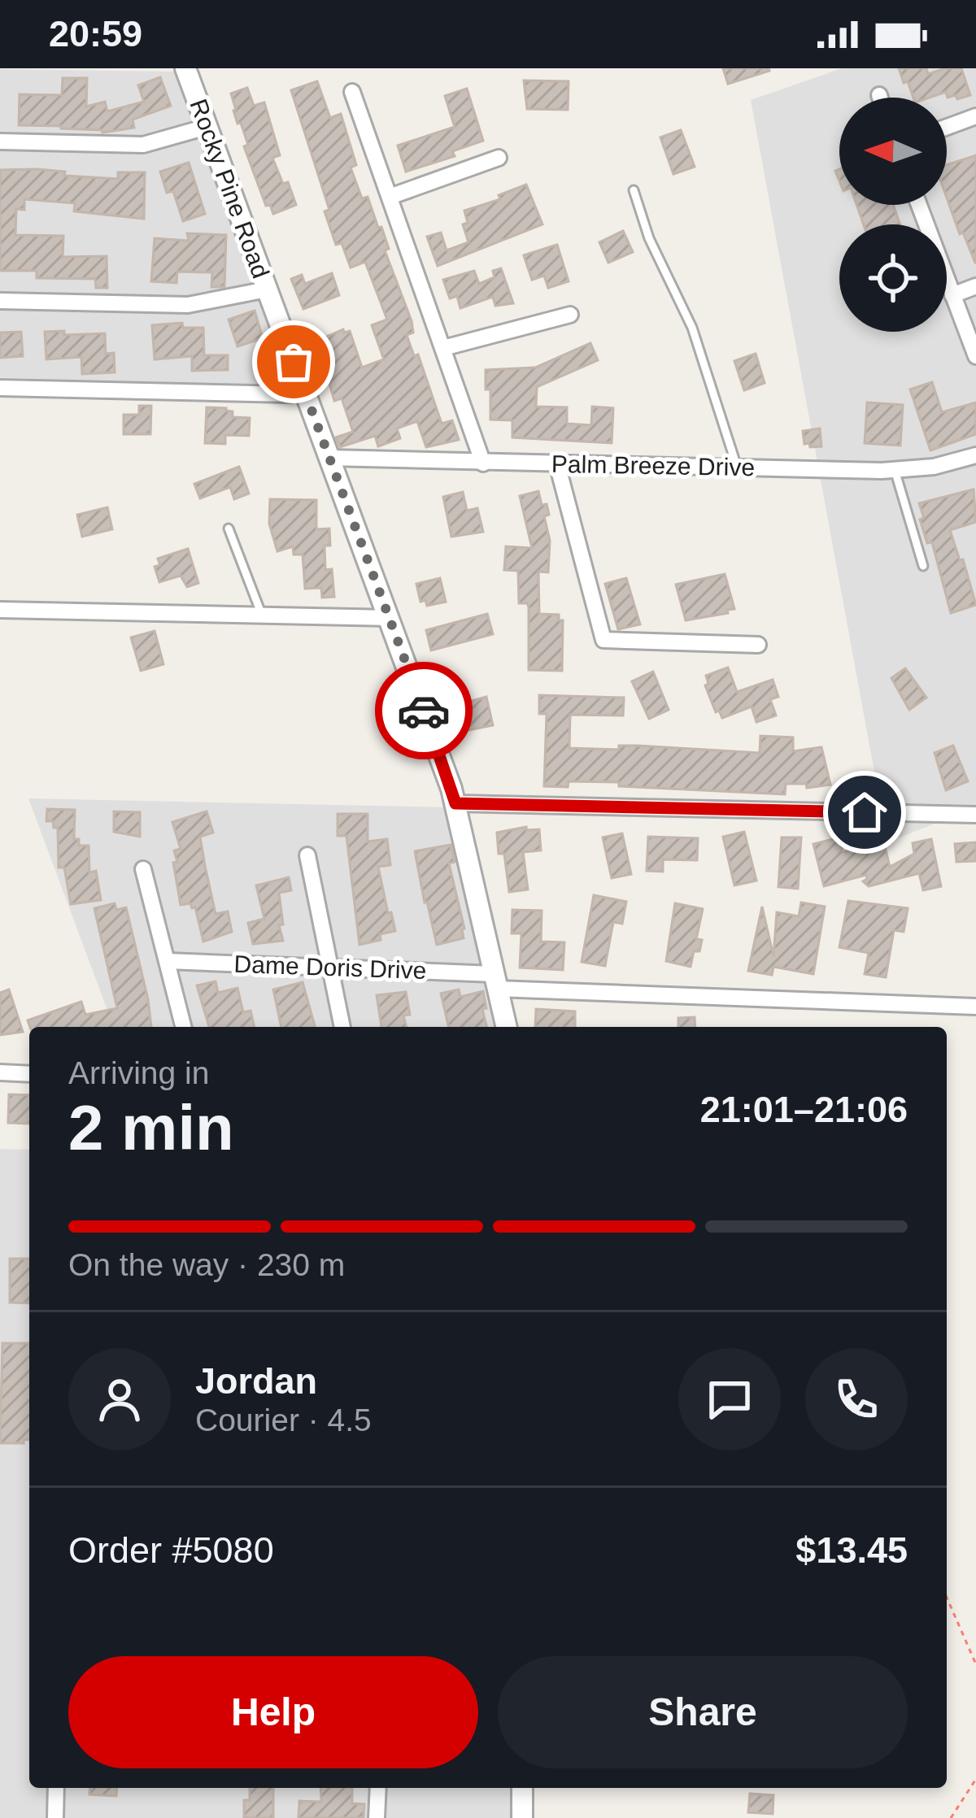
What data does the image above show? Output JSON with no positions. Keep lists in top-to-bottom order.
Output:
{
  "streets": {
    "street": ["Rocky Pine Road", "Palm Breeze Drive", "Dame Doris Drive"]
  },
  "crossings": [
    ["Rocky Pine Road", "Palm Breeze Drive"],
    ["Rocky Pine Road", "Dame Doris Drive"]
  ],
  "north": "left",
  "page": {
    "status": "20:59",
    "heading": ["2 min", "Arriving in", "21:01–21:06"],
    "panel": [
      "Jordan",
      "Courier · 4.5",
      "Order #5080",
      "$13.45"
    ],
    "bar": "On the way · 230 m",
    "buttons": ["Help", "Share"]
  }
}
